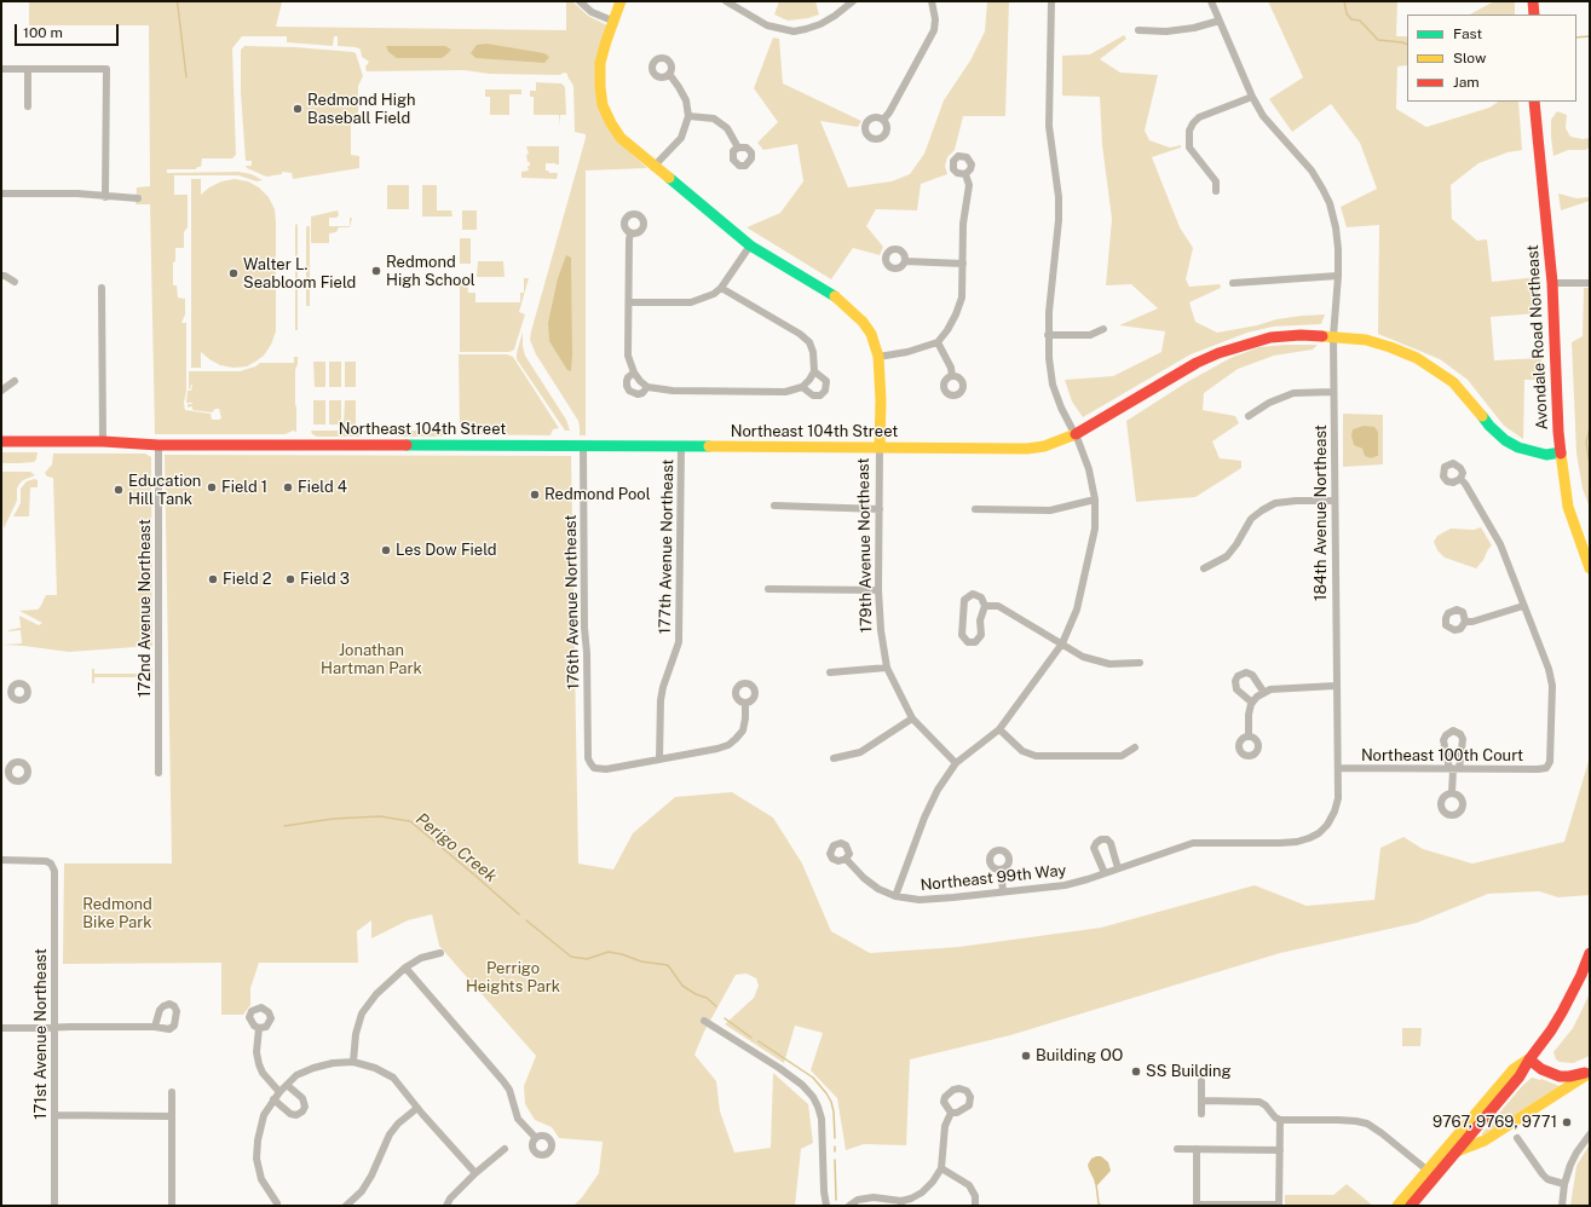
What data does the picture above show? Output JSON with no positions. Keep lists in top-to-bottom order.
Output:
{
  "streets": {
    "street": [
      "Avondale Road Northeast",
      "Northeast 104th Street",
      "184th Avenue Northeast",
      "179th Avenue Northeast",
      "177th Avenue Northeast",
      "176th Avenue Northeast",
      "172nd Avenue Northeast",
      "Northeast 100th Court",
      "Northeast 99th Way",
      "171st Avenue Northeast"
    ]
  },
  "crossings": [
    ["Avondale Road Northeast", "Northeast 104th Street"],
    ["Northeast 104th Street", "184th Avenue Northeast"],
    ["Northeast 104th Street", "179th Avenue Northeast"],
    ["Northeast 104th Street", "177th Avenue Northeast"],
    ["Northeast 104th Street", "176th Avenue Northeast"],
    ["Northeast 104th Street", "172nd Avenue Northeast"],
    ["184th Avenue Northeast", "Northeast 100th Court"],
    ["184th Avenue Northeast", "Northeast 99th Way"],
    ["177th Avenue Northeast", "176th Avenue Northeast"]
  ],
  "water": ["Perigo Creek"],
  "parks": ["Jonathan Hartman Park", "Redmond Bike Park", "Perrigo Heights Park"],
  "places": [
    "Redmond High Baseball Field",
    "Redmond High School",
    "Walter L. Seabloom Field",
    "Field 1",
    "Field 4",
    "Education Hill Tank",
    "Redmond Pool",
    "Les Dow Field",
    "Field 2",
    "Field 3",
    "Building OO",
    "SS Building",
    "9767, 9769, 9771"
  ],
  "legend": ["Fast", "Slow", "Jam"],
  "scale_bar": "100 m"
}
